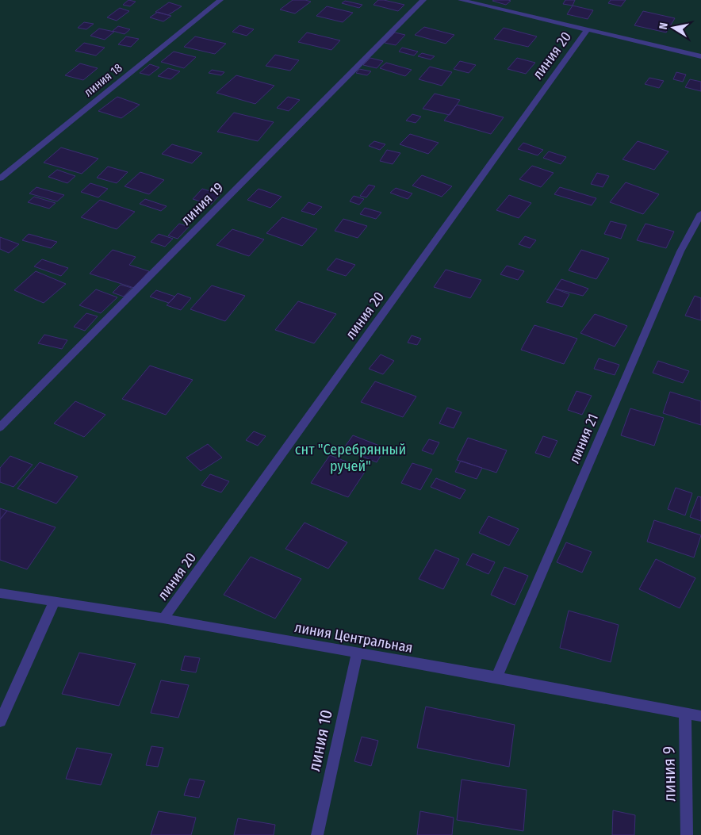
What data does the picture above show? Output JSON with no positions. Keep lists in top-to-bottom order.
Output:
{
  "streets": {
    "street": [
      "линия 20",
      "линия 18",
      "линия 19",
      "линия 21",
      "линия Центральная",
      "линия 10",
      "линия 9"
    ]
  },
  "crossings": [
    ["линия 20", "линия Центральная"],
    ["линия 21", "линия Центральная"],
    ["линия Центральная", "линия 10"],
    ["линия Центральная", "линия 9"]
  ],
  "parks": ["снт \"Серебрянный ручей\""],
  "north": "left"
}
